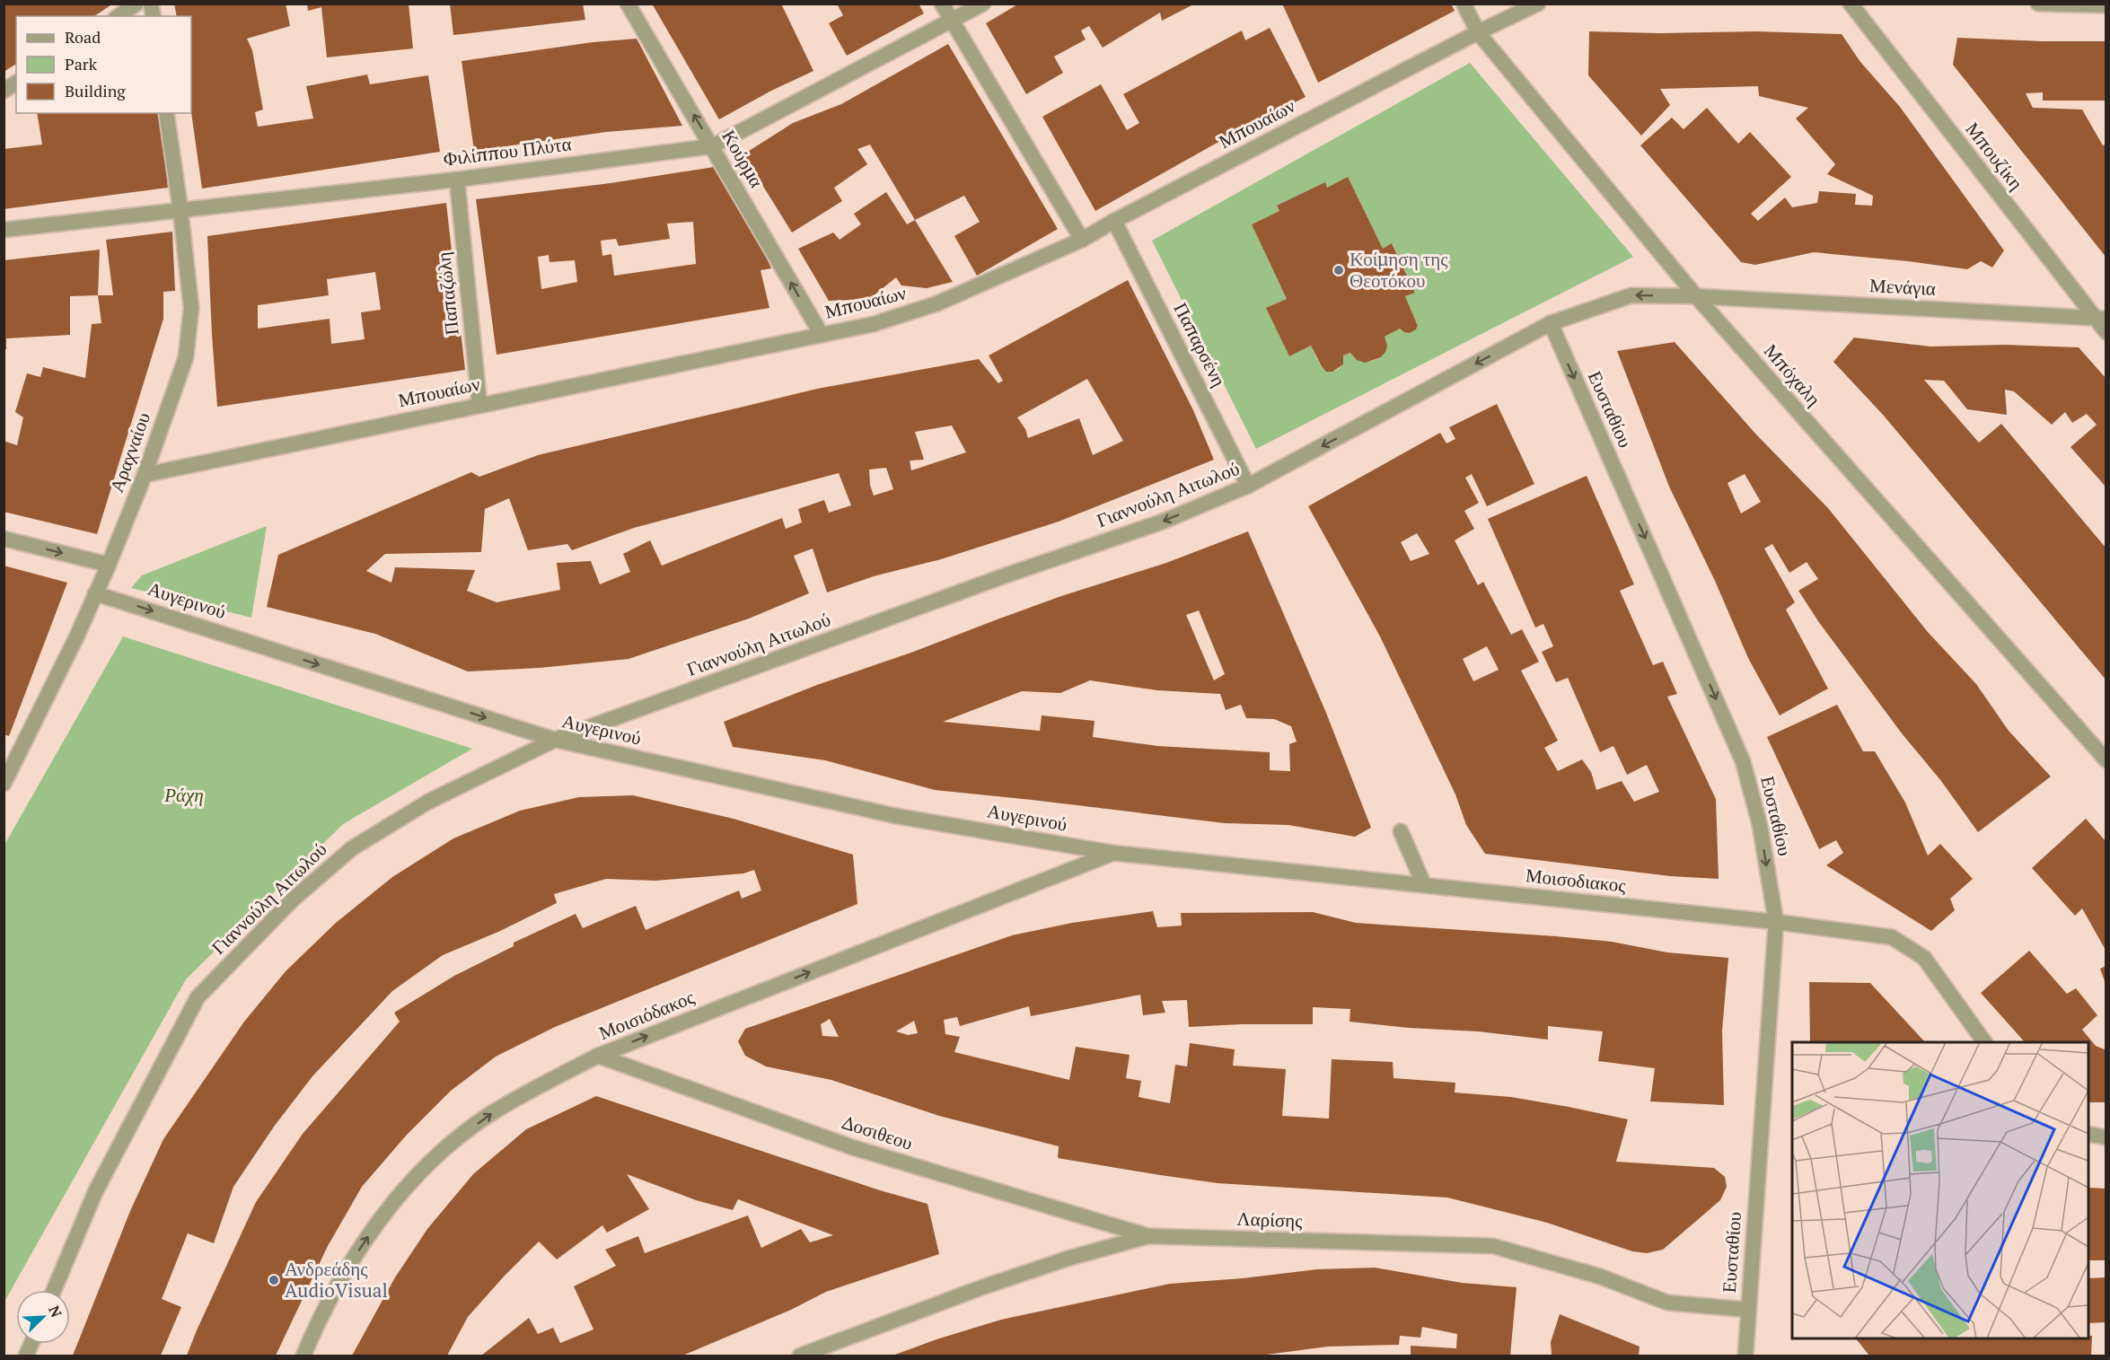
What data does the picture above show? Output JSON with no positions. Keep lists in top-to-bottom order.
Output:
{
  "streets": {
    "street": [
      "Μπουαίων",
      "Φιλίππου Πλύτα",
      "Μπουζίκη",
      "Κούρμα",
      "Μενάγια",
      "Παπαζώλη",
      "Παπαρσένη",
      "Μπόχαλη",
      "Ευσταθίου",
      "Αραχναίου",
      "Γιαννούλη Αιτωλού",
      "Αυγερινού",
      "Μοισοδιακος",
      "Μοισιόδακος",
      "Δοσιθεου",
      "Λαρίσης"
    ]
  },
  "crossings": [
    ["Μπουαίων", "Κούρμα"],
    ["Μπουαίων", "Παπαζώλη"],
    ["Μπουαίων", "Παπαρσένη"],
    ["Μπουαίων", "Μπόχαλη"],
    ["Μπουαίων", "Αραχναίου"],
    ["Φιλίππου Πλύτα", "Κούρμα"],
    ["Φιλίππου Πλύτα", "Παπαζώλη"],
    ["Φιλίππου Πλύτα", "Αραχναίου"],
    ["Μπουζίκη", "Μενάγια"],
    ["Μενάγια", "Μπόχαλη"],
    ["Μενάγια", "Γιαννούλη Αιτωλού"],
    ["Παπαρσένη", "Γιαννούλη Αιτωλού"],
    ["Μπόχαλη", "Γιαννούλη Αιτωλού"],
    ["Ευσταθίου", "Γιαννούλη Αιτωλού"],
    ["Ευσταθίου", "Μοισοδιακος"],
    ["Ευσταθίου", "Λαρίσης"],
    ["Αραχναίου", "Αυγερινού"],
    ["Γιαννούλη Αιτωλού", "Αυγερινού"],
    ["Αυγερινού", "Μοισοδιακος"],
    ["Αυγερινού", "Μοισιόδακος"],
    ["Μοισοδιακος", "Μοισιόδακος"],
    ["Μοισιόδακος", "Δοσιθεου"],
    ["Δοσιθεου", "Λαρίσης"]
  ],
  "one_way": [
    "Κούρμα",
    "Ευσταθίου",
    "Γιαννούλη Αιτωλού",
    "Αυγερινού",
    "Μοισιόδακος"
  ],
  "parks": ["Ράχη"],
  "places": ["Κοίμηση της Θεοτόκου", "Ανδρεάδης AudioVisual"],
  "legend": ["Road", "Park", "Building"],
  "north": "top right"
}
